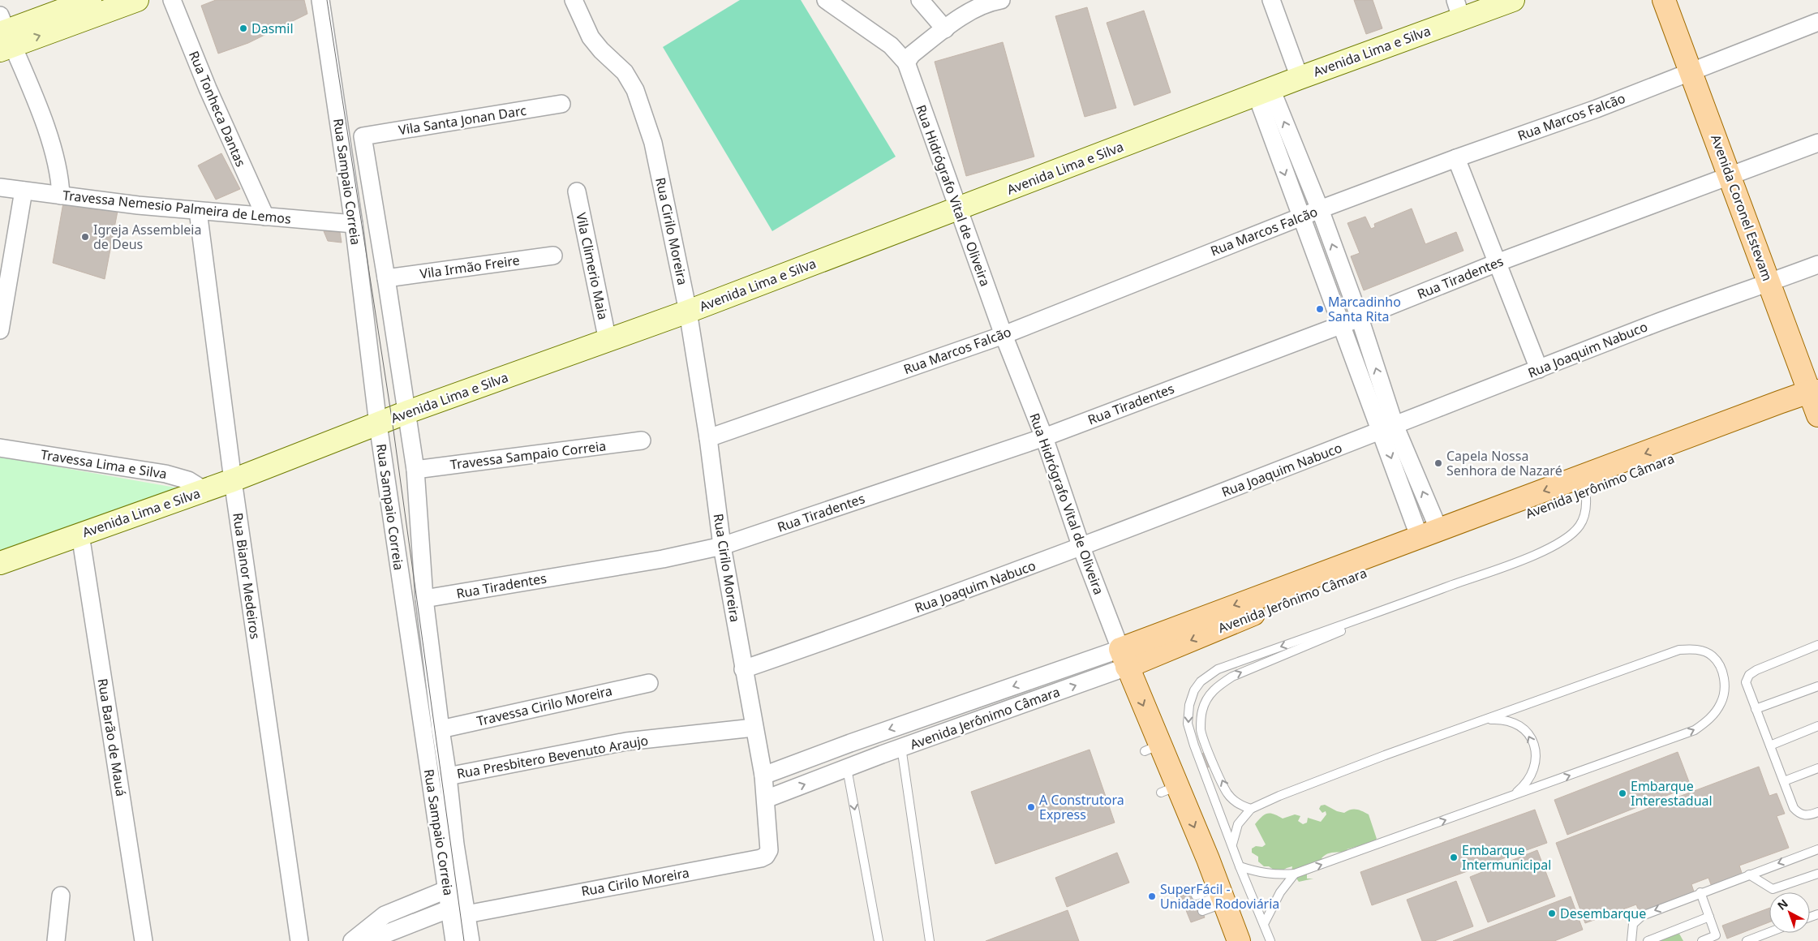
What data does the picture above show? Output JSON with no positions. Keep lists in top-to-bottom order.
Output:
{
  "streets": {
    "main road": [
      "Avenida Lima e Silva",
      "Rua Hidrógrafo Vital de Oliveira",
      "Avenida Coronel Estevam",
      "Avenida Jerônimo Câmara"
    ],
    "street": [
      "Rua Tonheca Dantas",
      "Rua Marcos Falcão",
      "Vila Santa Jonan Darc",
      "Rua Sampaio Correia",
      "Travessa Nemesio Palmeira de Lemos",
      "Rua Cirilo Moreira",
      "Vila Climerio Maia",
      "Vila Irmão Freire",
      "Rua Tiradentes",
      "Rua Joaquim Nabuco",
      "Travessa Sampaio Correia",
      "Travessa Lima e Silva",
      "Rua Bianor Medeiros",
      "Travessa Cirilo Moreira",
      "Rua Barão de Mauá",
      "Rua Presbitero Bevenuto Araujo"
    ]
  },
  "crossings": [
    ["Avenida Lima e Silva", "Rua Sampaio Correia"],
    ["Avenida Lima e Silva", "Rua Hidrógrafo Vital de Oliveira"],
    ["Avenida Lima e Silva", "Rua Cirilo Moreira"],
    ["Avenida Lima e Silva", "Vila Climerio Maia"],
    ["Avenida Lima e Silva", "Travessa Lima e Silva"],
    ["Avenida Lima e Silva", "Rua Bianor Medeiros"],
    ["Avenida Lima e Silva", "Rua Barão de Mauá"],
    ["Rua Tonheca Dantas", "Travessa Nemesio Palmeira de Lemos"],
    ["Rua Marcos Falcão", "Rua Hidrógrafo Vital de Oliveira"],
    ["Rua Marcos Falcão", "Avenida Coronel Estevam"],
    ["Rua Marcos Falcão", "Rua Cirilo Moreira"],
    ["Vila Santa Jonan Darc", "Rua Sampaio Correia"],
    ["Rua Sampaio Correia", "Travessa Nemesio Palmeira de Lemos"],
    ["Rua Sampaio Correia", "Rua Cirilo Moreira"],
    ["Rua Sampaio Correia", "Vila Irmão Freire"],
    ["Rua Sampaio Correia", "Rua Tiradentes"],
    ["Rua Sampaio Correia", "Travessa Sampaio Correia"],
    ["Rua Sampaio Correia", "Travessa Cirilo Moreira"],
    ["Rua Sampaio Correia", "Rua Presbitero Bevenuto Araujo"],
    ["Rua Hidrógrafo Vital de Oliveira", "Rua Tiradentes"],
    ["Rua Hidrógrafo Vital de Oliveira", "Rua Joaquim Nabuco"],
    ["Rua Hidrógrafo Vital de Oliveira", "Avenida Jerônimo Câmara"],
    ["Travessa Nemesio Palmeira de Lemos", "Rua Bianor Medeiros"],
    ["Avenida Coronel Estevam", "Rua Tiradentes"],
    ["Avenida Coronel Estevam", "Rua Joaquim Nabuco"],
    ["Avenida Coronel Estevam", "Avenida Jerônimo Câmara"],
    ["Rua Cirilo Moreira", "Rua Tiradentes"],
    ["Rua Cirilo Moreira", "Rua Joaquim Nabuco"],
    ["Rua Cirilo Moreira", "Avenida Jerônimo Câmara"],
    ["Rua Cirilo Moreira", "Rua Presbitero Bevenuto Araujo"]
  ],
  "places": [
    "Dasmil",
    "Igreja Assembleia de Deus",
    "Marcadinho Santa Rita",
    "Capela Nossa Senhora de Nazaré",
    "Embarque Interestadual",
    "A Construtora Express",
    "Embarque Intermunicipal",
    "SuperFácil - Unidade Rodoviária",
    "Desembarque"
  ],
  "north": "top left"
}
